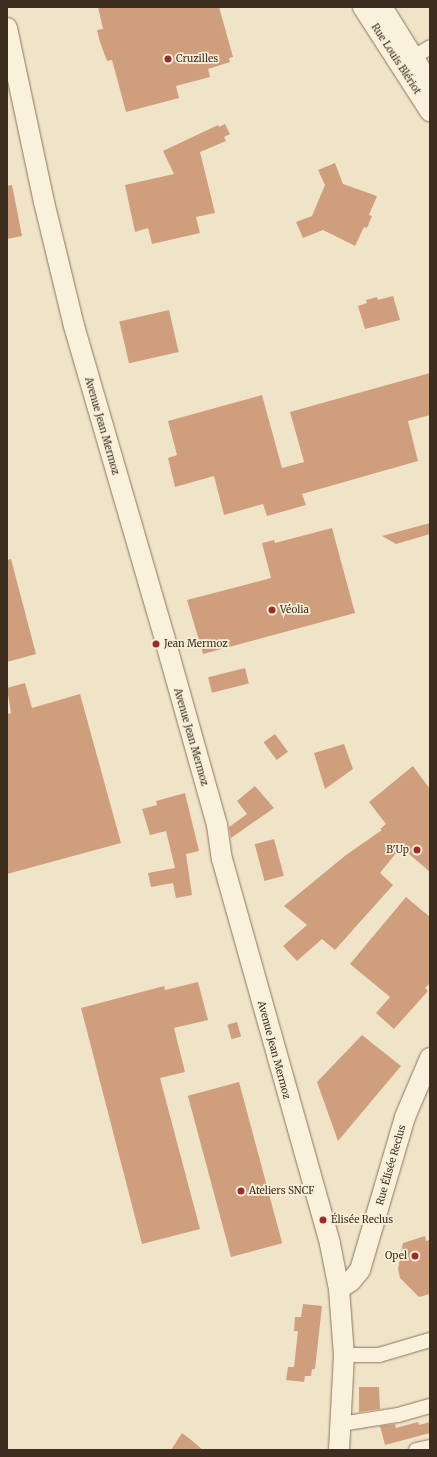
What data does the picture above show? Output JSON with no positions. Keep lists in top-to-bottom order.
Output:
{
  "streets": {
    "main road": ["Rue Louis Blériot", "Avenue Jean Mermoz", "Rue Élisée Reclus"]
  },
  "crossings": [
    ["Avenue Jean Mermoz", "Rue Élisée Reclus"]
  ],
  "places": [
    "Cruzilles",
    "Véolia",
    "Jean Mermoz",
    "B'Up",
    "Ateliers SNCF",
    "Élisée Reclus",
    "Opel"
  ]
}
